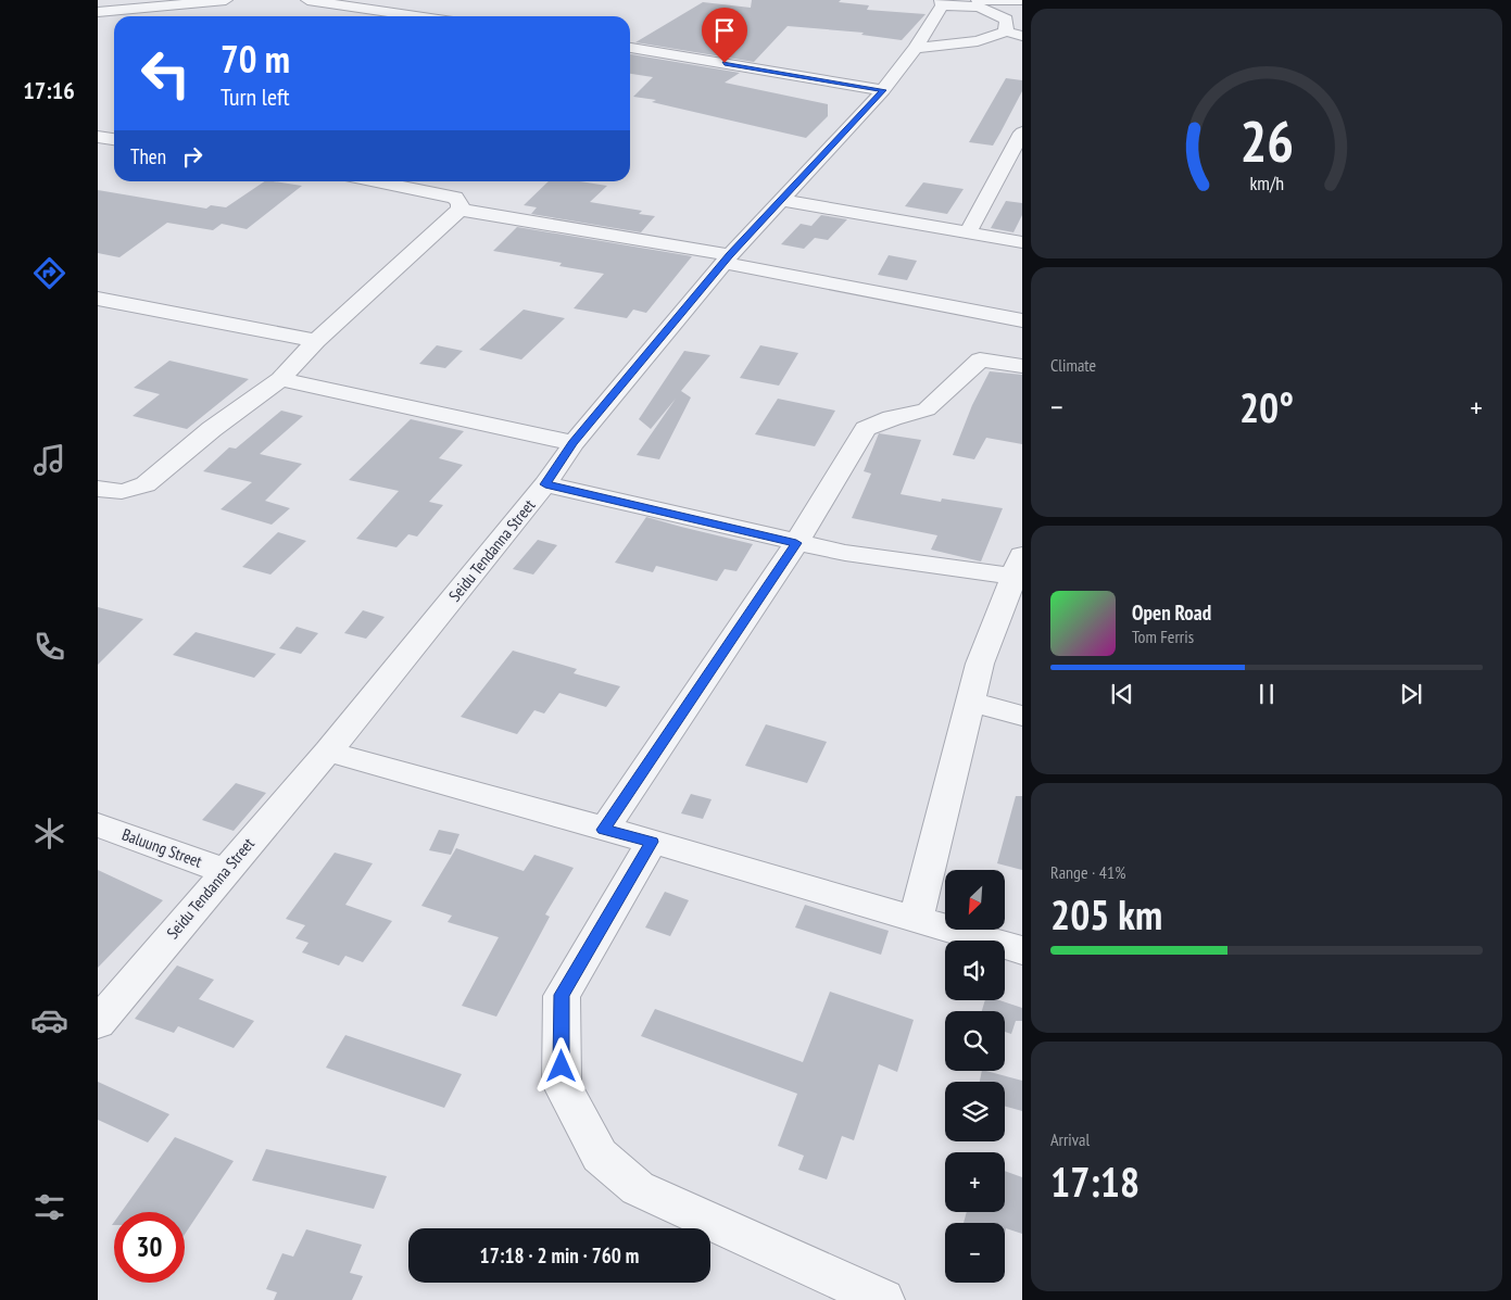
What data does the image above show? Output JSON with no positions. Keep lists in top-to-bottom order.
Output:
{
  "streets": {
    "street": ["Seidu Tendanna Street", "Baluung Street"]
  },
  "crossings": [
    ["Seidu Tendanna Street", "Baluung Street"]
  ],
  "north": "bottom left",
  "page": {
    "tabs": "17:16",
    "turn": ["70 m", "Turn left"],
    "then": "Then",
    "tile": [
      "Climate",
      ["Range · 41%", "205 km"],
      ["Arrival", "17:18"]
    ],
    "heat": ["−", "20°", "+"],
    "song": ["Open Road", "Tom Ferris"],
    "map_buttons": ["+", "−"],
    "limit": "30",
    "trip": "17:18 · 2 min · 760 m",
    "gauge": ["26", "km/h"]
  }
}
